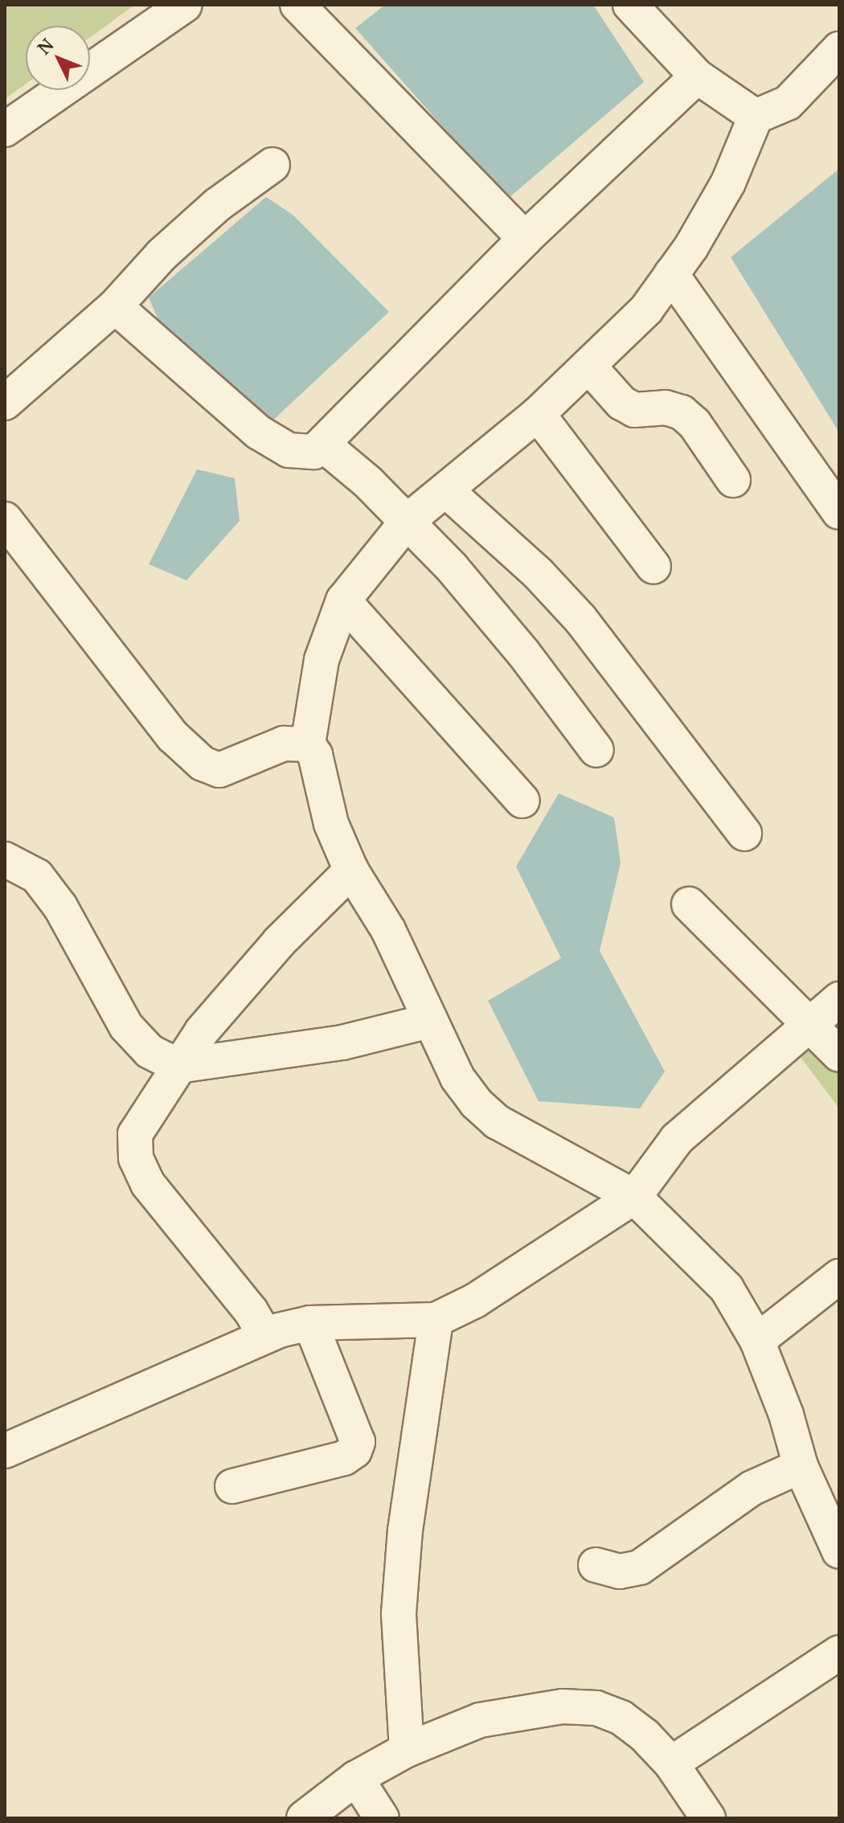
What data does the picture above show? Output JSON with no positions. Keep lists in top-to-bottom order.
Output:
{
  "north": "top left"
}
